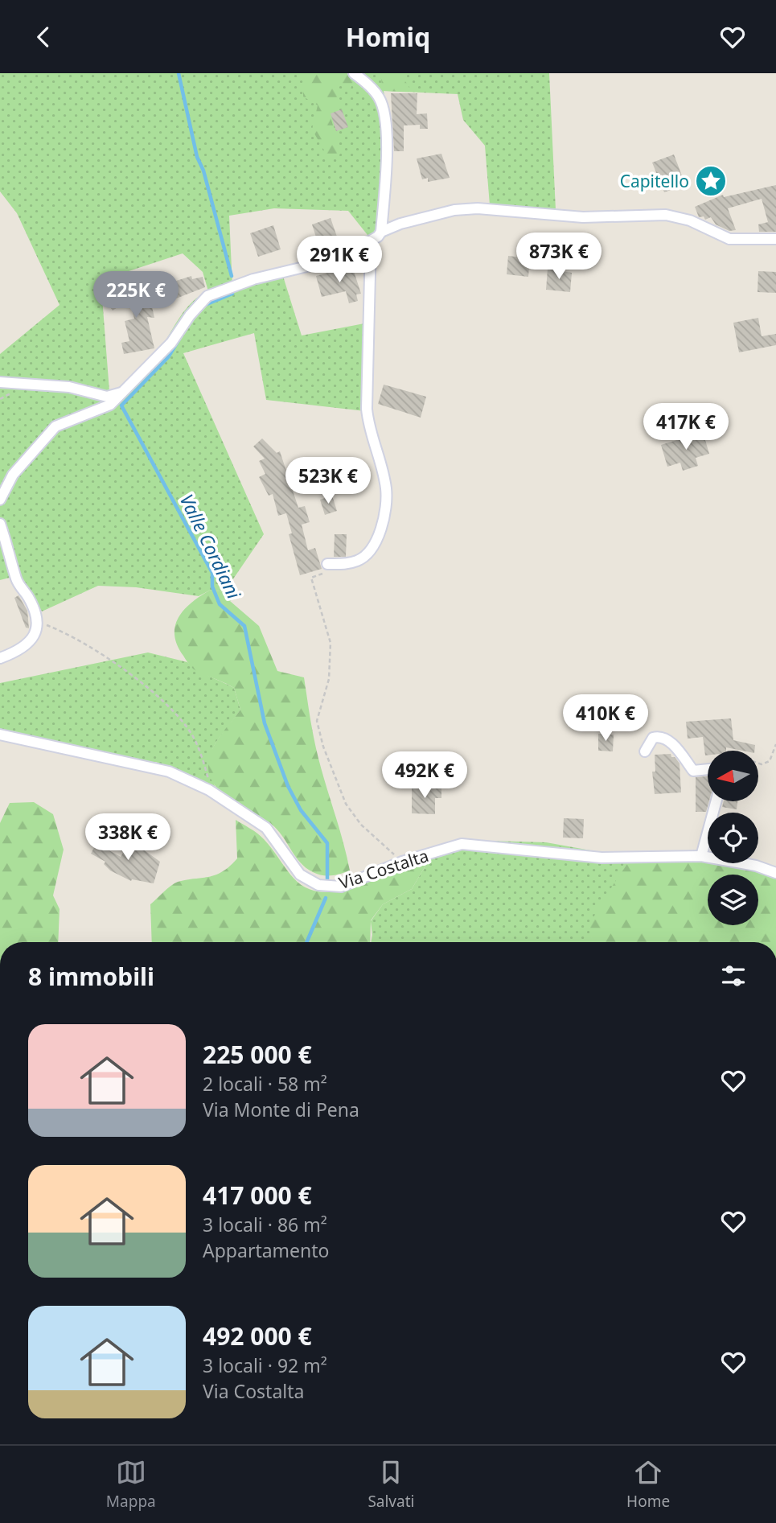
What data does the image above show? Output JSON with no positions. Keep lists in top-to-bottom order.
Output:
{
  "streets": {
    "street": ["Via Costalta"]
  },
  "water": ["Valle Cordiani"],
  "places": {
    "place": ["Capitello"]
  },
  "north": "left",
  "page": {
    "header": "Homiq",
    "price": [
      "873K €",
      "291K €",
      "225K €",
      "417K €",
      "523K €",
      "410K €",
      "492K €",
      "338K €"
    ],
    "heading": "8 immobili",
    "list": [
      {
        "name": "225 000 €",
        "note": "2 locali · 58 m² · Via Monte di Pena"
      },
      {
        "name": "417 000 €",
        "note": "3 locali · 86 m² · Appartamento"
      },
      {
        "name": "492 000 €",
        "note": "3 locali · 92 m² · Via Costalta"
      }
    ],
    "tabs": ["Mappa", "Salvati", "Home"]
  }
}
